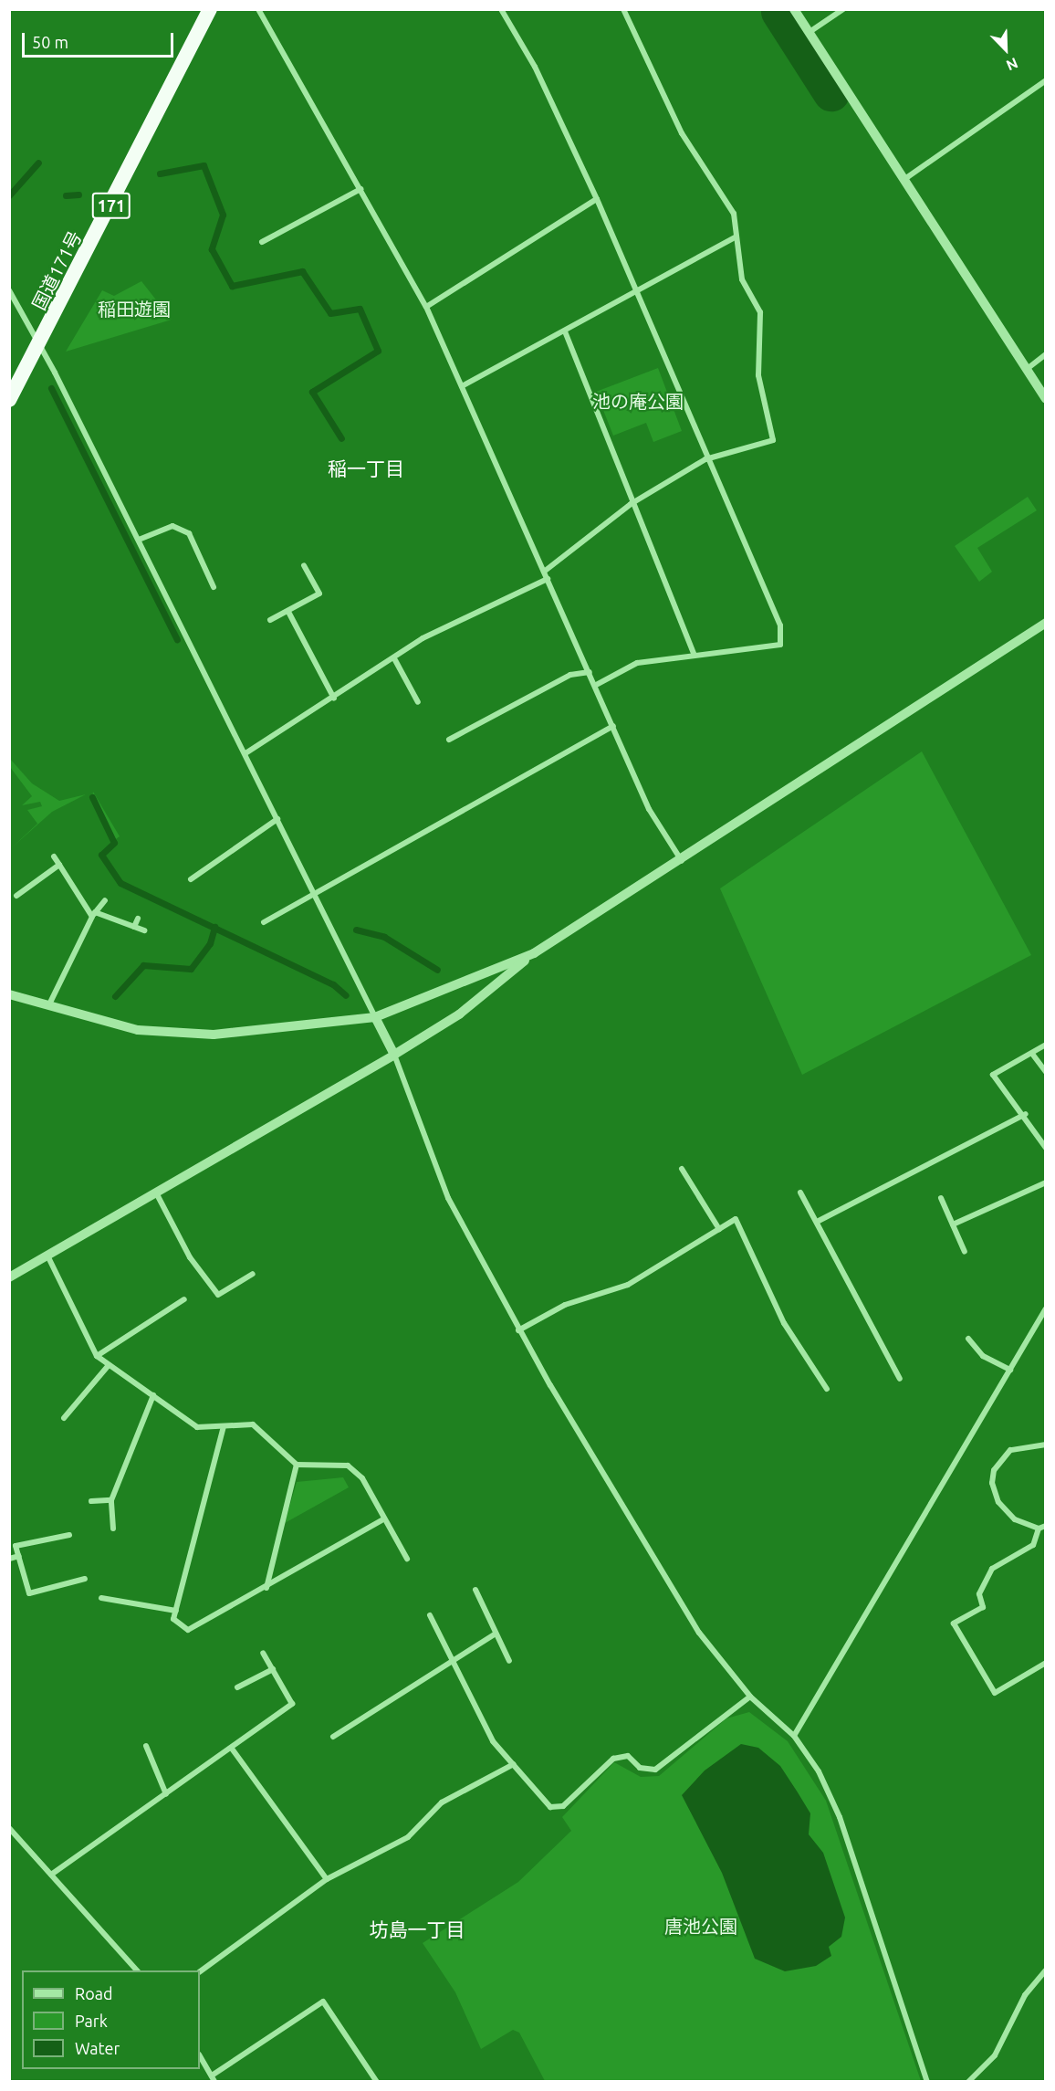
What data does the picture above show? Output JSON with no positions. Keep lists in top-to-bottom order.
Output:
{
  "streets": {
    "highway": ["171", "国道171号"]
  },
  "districts": ["稲一丁目", "坊島一丁目"],
  "parks": ["稲田遊園", "池の庵公園", "唐池公園"],
  "legend": ["Road", "Park", "Water"],
  "scale_bar": "50 m",
  "north": "bottom right"
}
